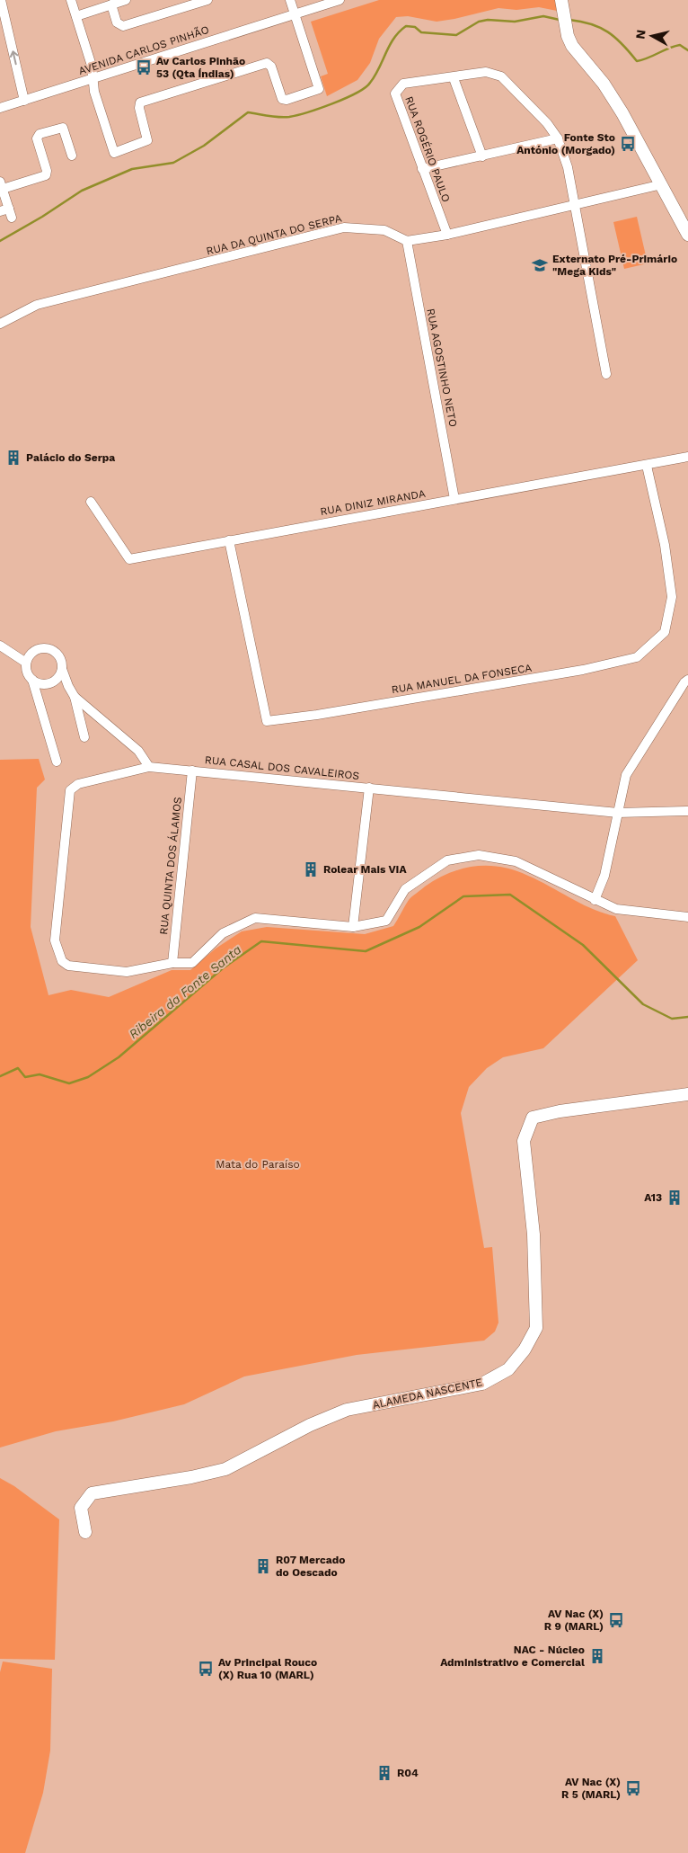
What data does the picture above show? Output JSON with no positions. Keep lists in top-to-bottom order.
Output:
{
  "streets": {
    "street": [
      "AVENIDA CARLOS PINHÃO",
      "RUA ROGÉRIO PAULO",
      "RUA DA QUINTA DO SERPA",
      "RUA AGOSTINHO NETO",
      "RUA DINIZ MIRANDA",
      "RUA MANUEL DA FONSECA",
      "RUA CASAL DOS CAVALEIROS",
      "RUA QUINTA DOS ÁLAMOS",
      "ALAMEDA NASCENTE"
    ]
  },
  "crossings": [
    ["RUA DA QUINTA DO SERPA", "RUA AGOSTINHO NETO"],
    ["RUA AGOSTINHO NETO", "RUA DINIZ MIRANDA"],
    ["RUA DINIZ MIRANDA", "RUA MANUEL DA FONSECA"],
    ["RUA CASAL DOS CAVALEIROS", "RUA QUINTA DOS ÁLAMOS"]
  ],
  "water": ["Ribeira da Fonte Santa"],
  "parks": ["Mata do Paraíso"],
  "places": {
    "bus stop": [
      "Av Carlos Pinhão 53 (Qta Índias)",
      "Fonte Sto António (Morgado)",
      "AV Nac (X) R 9 (MARL)",
      "Av Principal Rouco (X) Rua 10 (MARL)",
      "AV Nac (X) R 5 (MARL)"
    ],
    "school or university": ["Externato Pré-Primário \"Mega Kids\""],
    "building": [
      "Palácio do Serpa",
      "Rolear Mais VIA",
      "A13",
      "R07 Mercado do Oescado",
      "NAC - Núcleo Administrativo e Comercial",
      "R04"
    ]
  },
  "north": "left"
}
